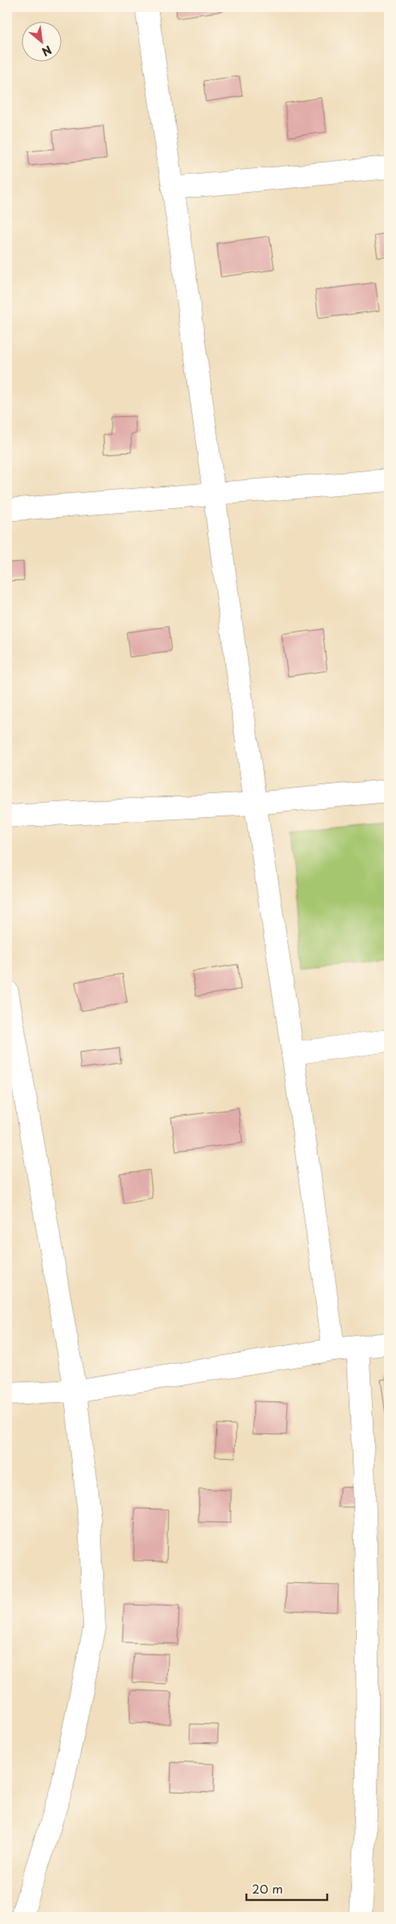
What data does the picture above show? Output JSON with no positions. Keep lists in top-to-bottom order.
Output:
{
  "scale_bar": "20 m",
  "north": "bottom right"
}
